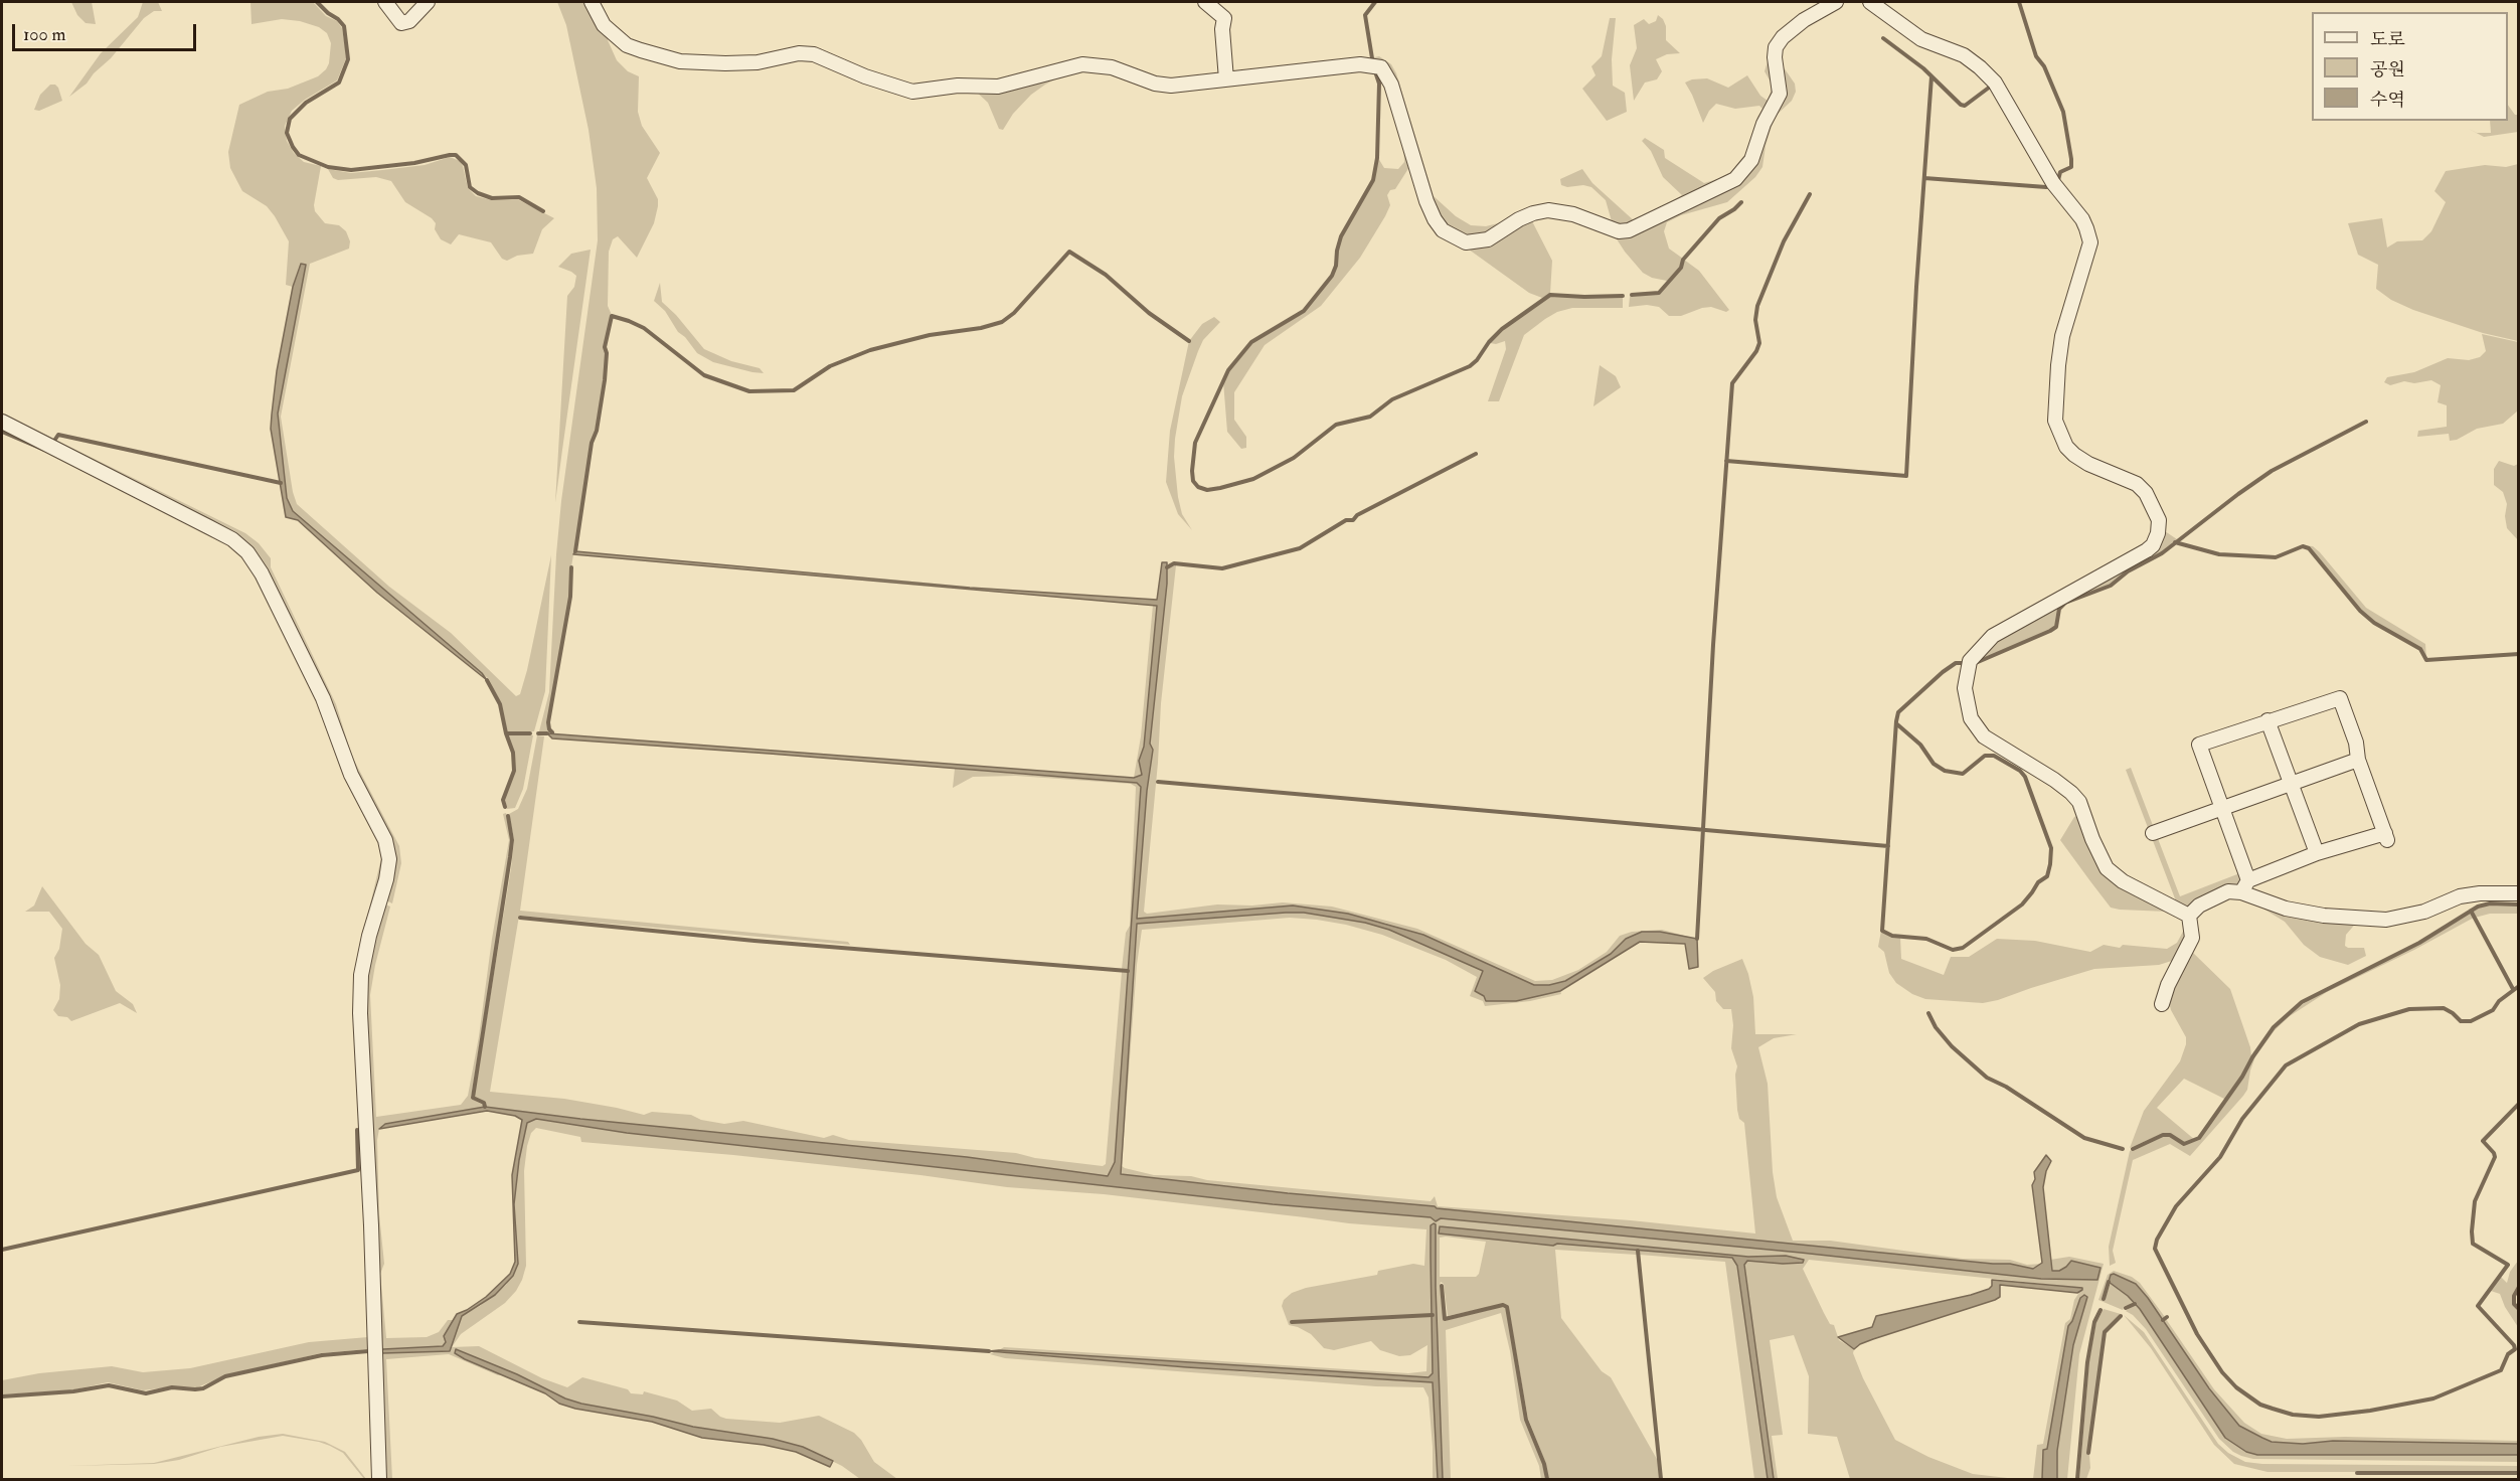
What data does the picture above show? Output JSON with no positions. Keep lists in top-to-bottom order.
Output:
{
  "legend": ["도로", "공원", "수역"],
  "scale_bar": "100 m"
}
